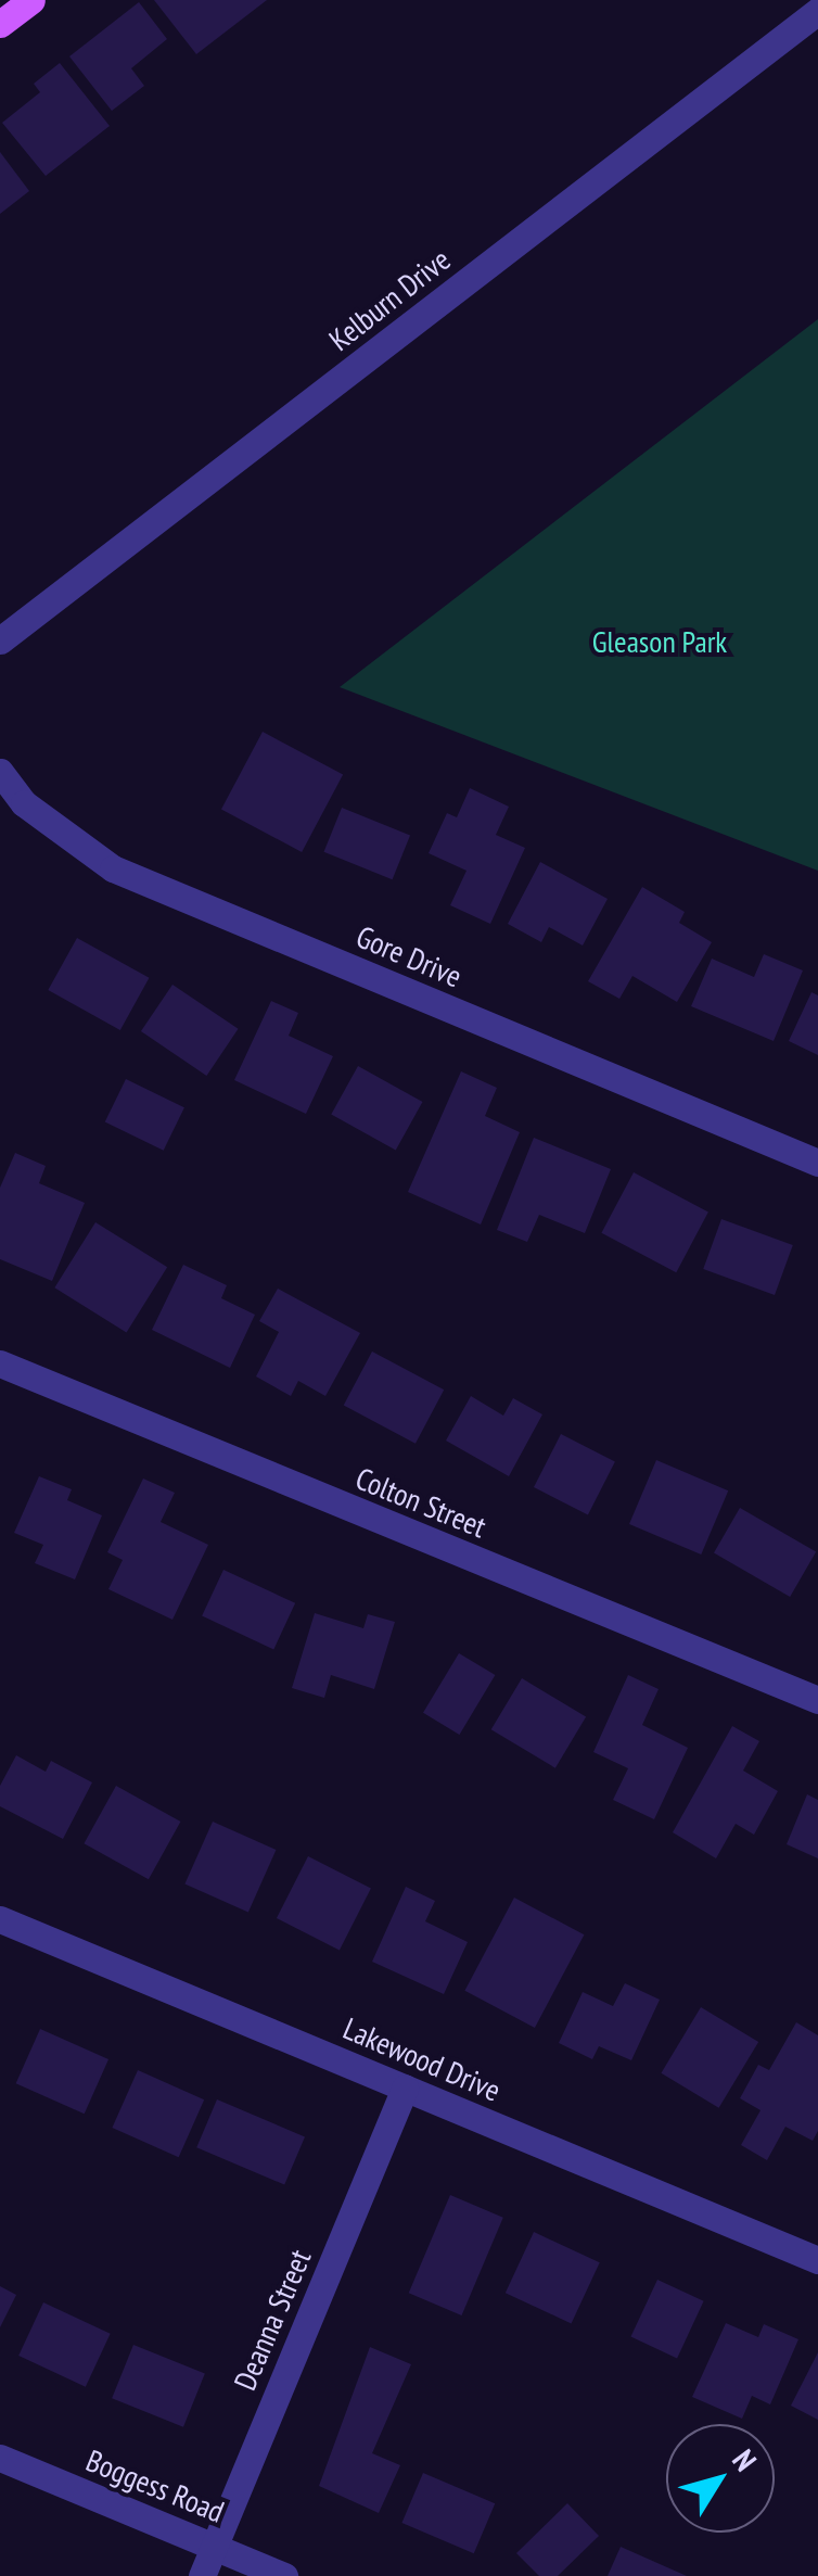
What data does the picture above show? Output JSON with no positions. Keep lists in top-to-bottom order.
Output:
{
  "streets": {
    "street": [
      "Kelburn Drive",
      "Gore Drive",
      "Colton Street",
      "Lakewood Drive",
      "Deanna Street",
      "Boggess Road"
    ]
  },
  "crossings": [
    ["Lakewood Drive", "Deanna Street"],
    ["Deanna Street", "Boggess Road"]
  ],
  "parks": ["Gleason Park"],
  "north": "top right"
}
